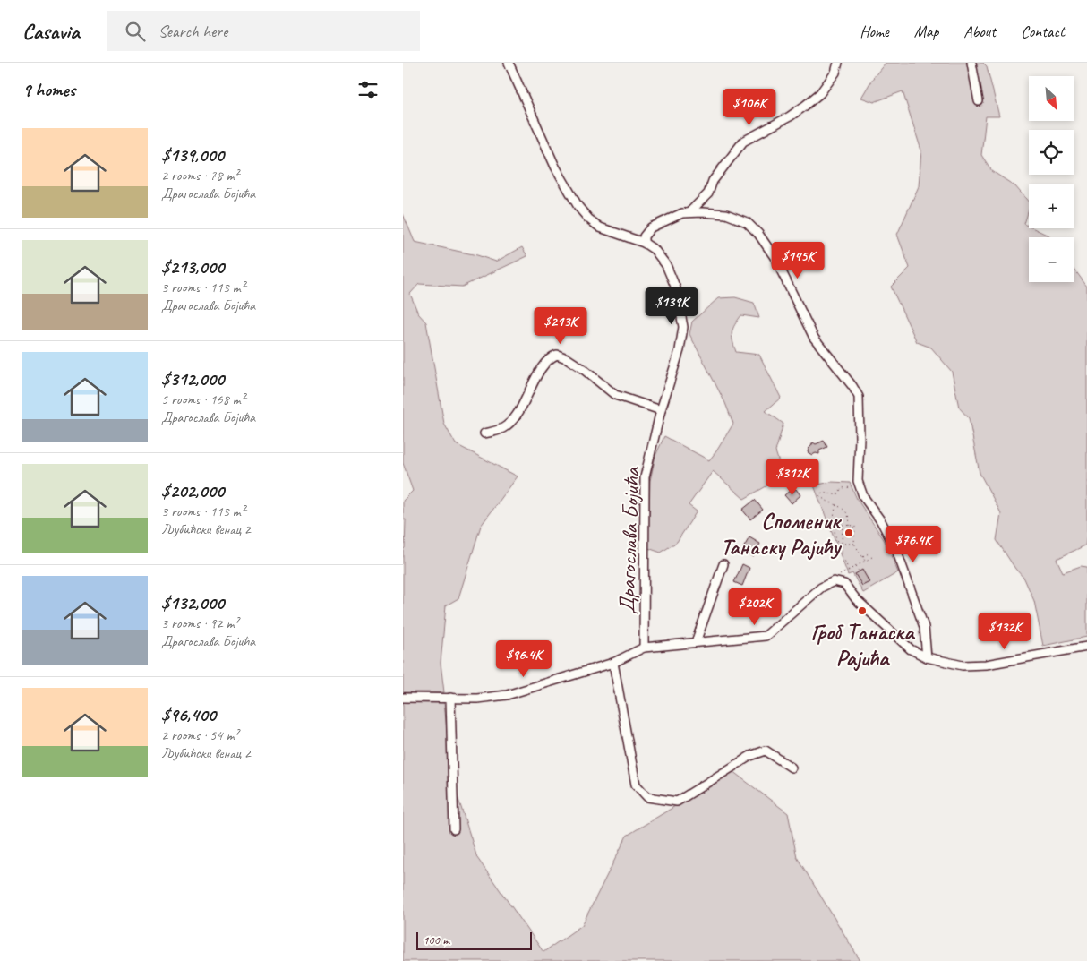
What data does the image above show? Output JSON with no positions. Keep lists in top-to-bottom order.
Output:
{
  "streets": {
    "street": ["Драгослава Бојића"]
  },
  "places": ["Споменик Танаску Рајићу", "Гроб Танаска Рајића"],
  "scale_bar": "100 m",
  "north": "bottom right",
  "page": {
    "header": "Casavia",
    "search": "Search here",
    "nav": [
      "Home",
      "Map",
      "About",
      "Contact"
    ],
    "heading": "9 homes",
    "map_buttons": ["+", "−"],
    "price": [
      "$106K",
      "$145K",
      "$139K",
      "$213K",
      "$312K",
      "$76.4K",
      "$202K",
      "$132K",
      "$96.4K"
    ],
    "list": [
      {
        "name": "$139,000",
        "note": "2 rooms · 78 m² · Драгослава Бојића"
      },
      {
        "name": "$213,000",
        "note": "3 rooms · 113 m² · Драгослава Бојића"
      },
      {
        "name": "$312,000",
        "note": "5 rooms · 168 m² · Драгослава Бојића"
      },
      {
        "name": "$202,000",
        "note": "3 rooms · 113 m² · Љубићски венац 2"
      },
      {
        "name": "$132,000",
        "note": "3 rooms · 92 m² · Драгослава Бојића"
      },
      {
        "name": "$96,400",
        "note": "2 rooms · 54 m² · Љубићски венац 2"
      }
    ],
    "scale": "100 m"
  }
}
